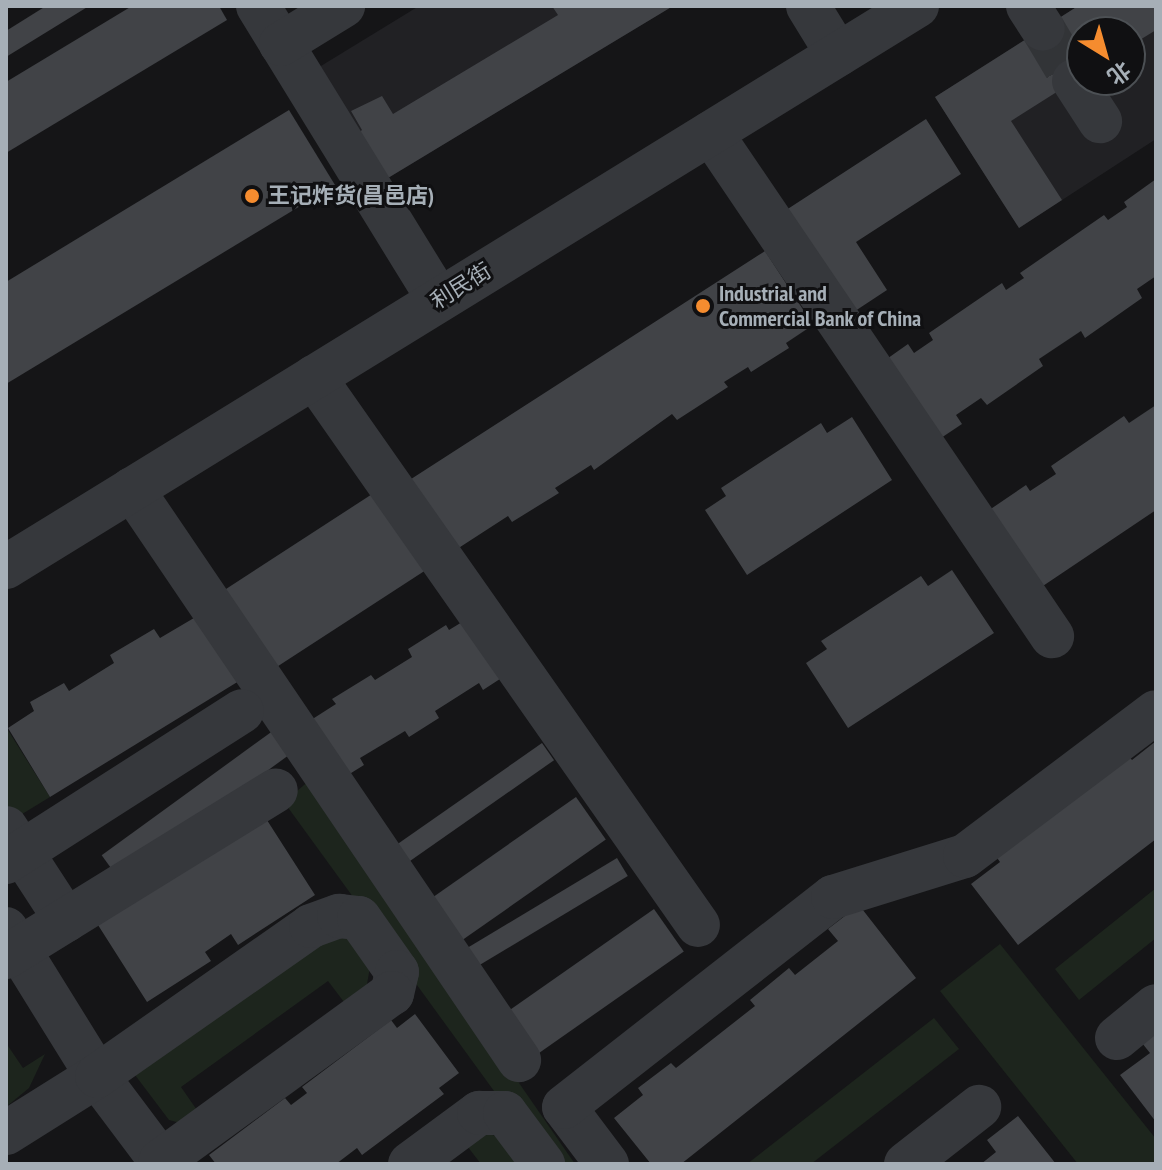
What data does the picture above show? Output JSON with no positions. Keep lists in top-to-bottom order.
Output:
{
  "streets": {
    "street": ["利民街"]
  },
  "places": ["王记炸货(昌邑店)", "Industrial and Commercial Bank of China"],
  "north": "bottom right"
}
